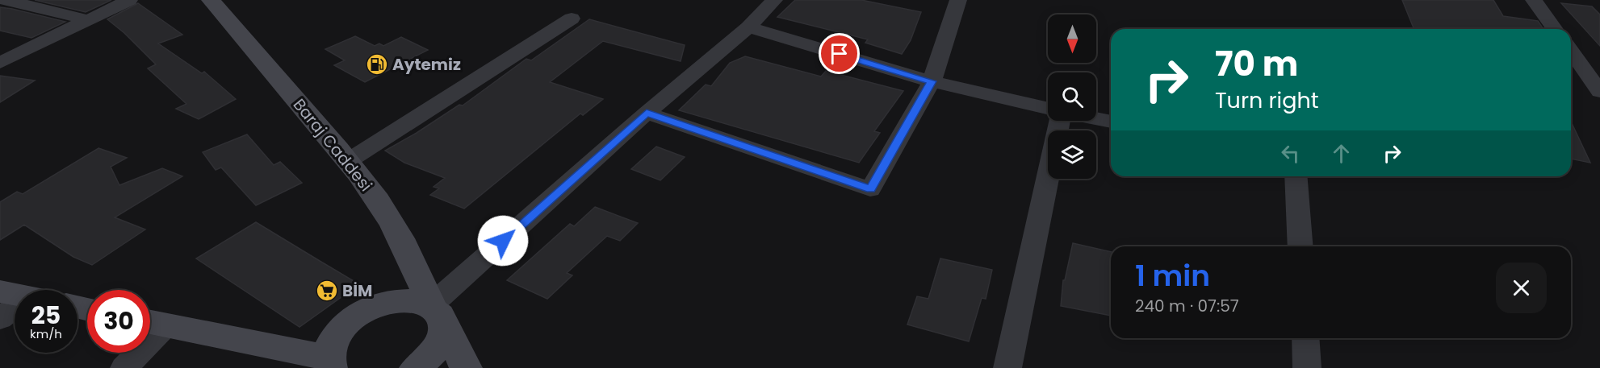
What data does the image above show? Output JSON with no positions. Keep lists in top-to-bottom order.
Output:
{
  "streets": {
    "main road": ["Baraj Caddesi"]
  },
  "places": {
    "fuel station": ["Aytemiz"],
    "supermarket": ["BİM"]
  },
  "north": "bottom",
  "page": {
    "turn": ["70 m", "Turn right"],
    "heading": ["1 min", "240 m · 07:57"],
    "speed": "25 km/h",
    "limit": "30"
  }
}
